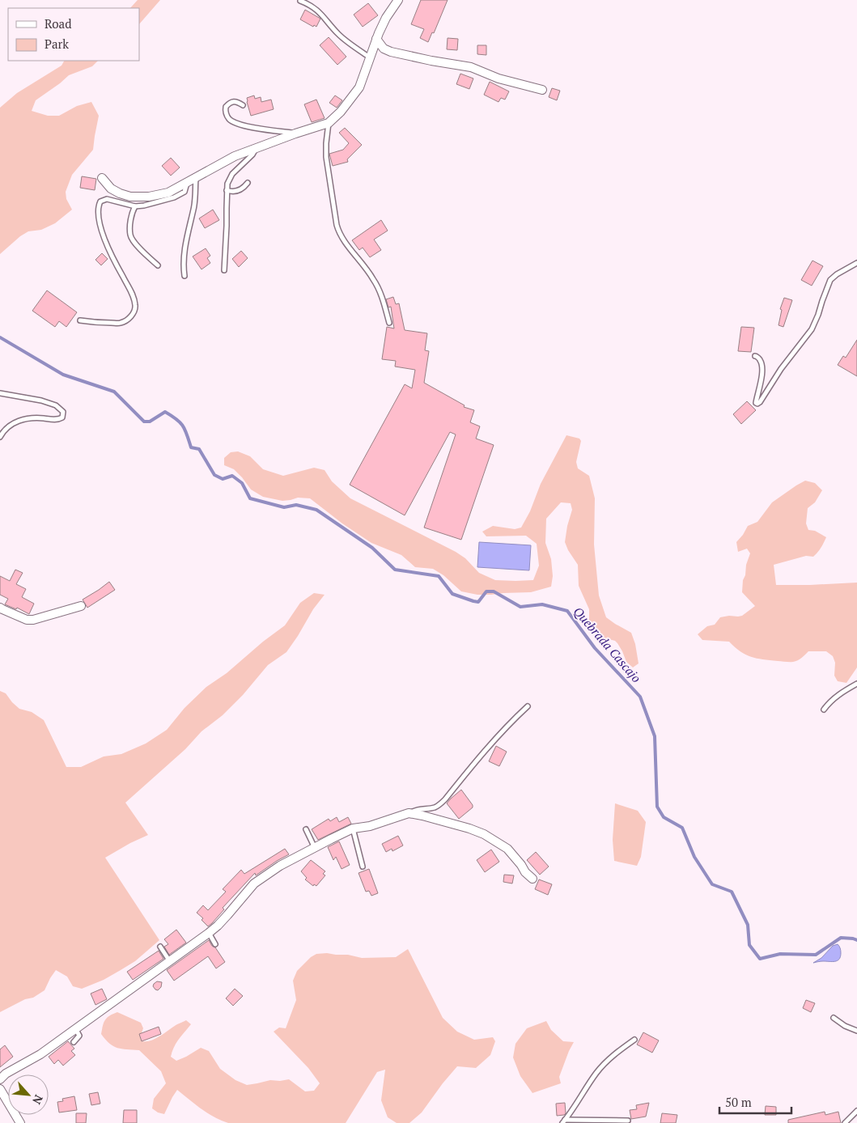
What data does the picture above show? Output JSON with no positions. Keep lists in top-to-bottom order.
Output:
{
  "water": ["Quebrada Cascajo"],
  "legend": ["Road", "Park"],
  "scale_bar": "50 m",
  "north": "bottom right"
}
